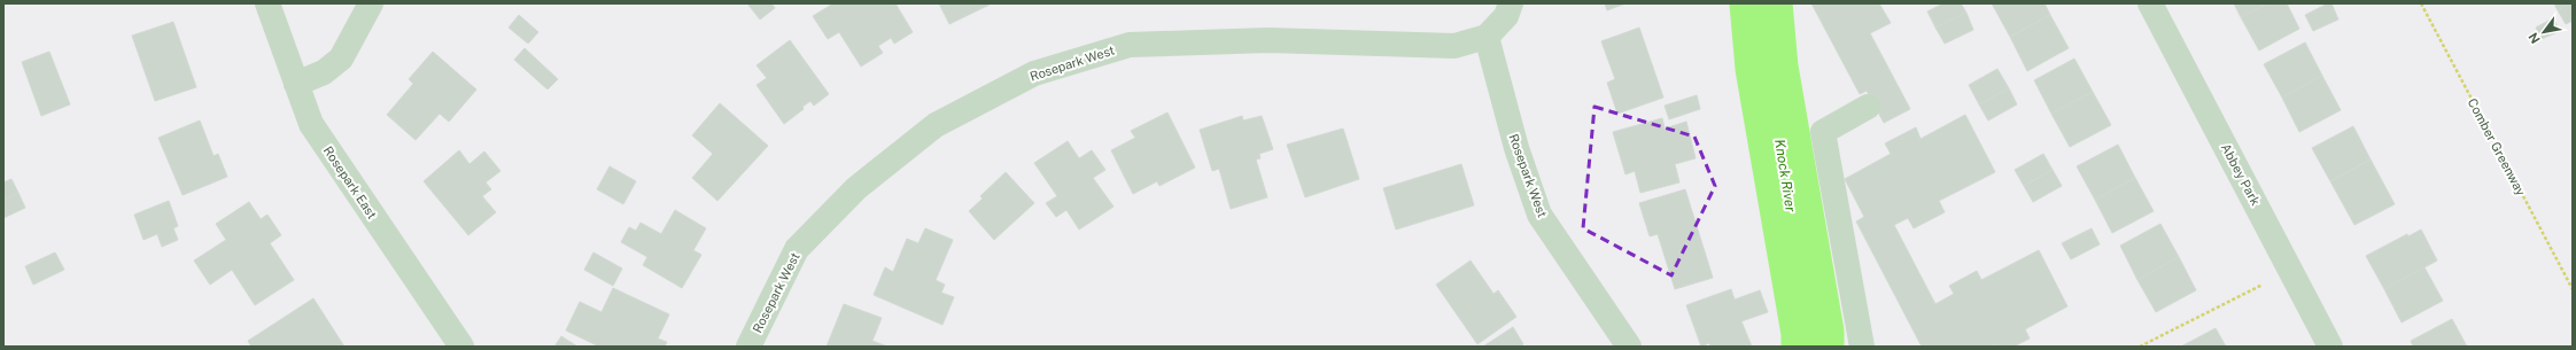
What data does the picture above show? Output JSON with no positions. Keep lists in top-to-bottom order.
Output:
{
  "streets": {
    "street": ["Rosepark West", "Abbey Park", "Rosepark East"],
    "path": ["Comber Greenway"]
  },
  "water": ["Knock River"],
  "north": "bottom left"
}
